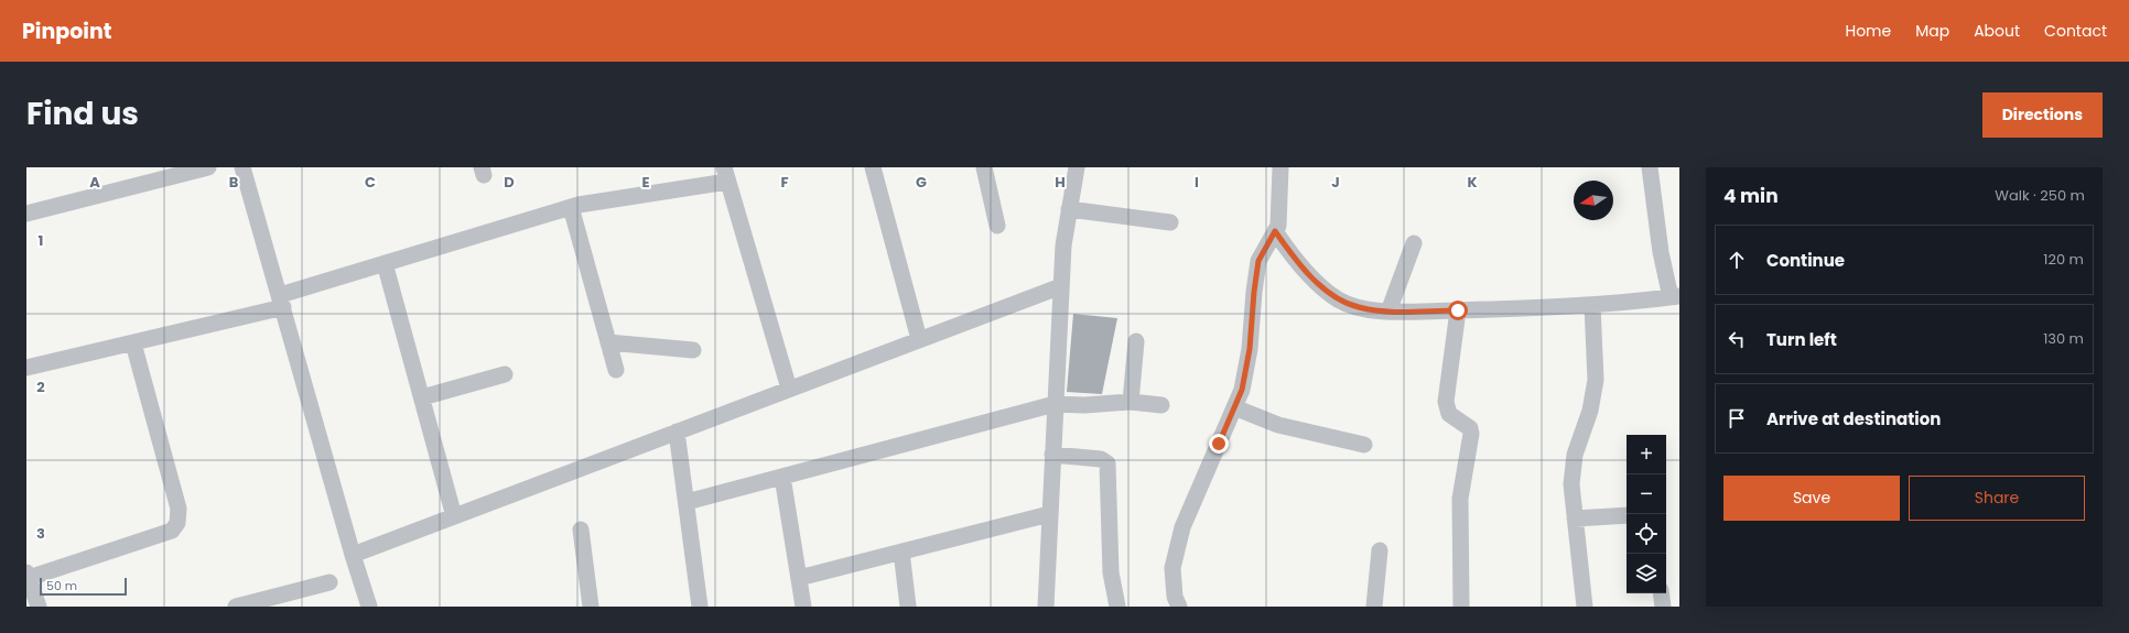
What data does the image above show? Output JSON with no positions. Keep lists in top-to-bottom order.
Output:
{
  "scale_bar": "50 m",
  "north": "left",
  "page": {
    "header": "Pinpoint",
    "nav": [
      "Home",
      "Map",
      "About",
      "Contact"
    ],
    "title": "Find us",
    "buttons": [
      "Directions",
      ["Save", "Share"]
    ],
    "heading": ["4 min", "Walk · 250 m"],
    "list": [
      ["Continue", "120 m"],
      ["Turn left", "130 m"],
      "Arrive at destination"
    ],
    "map_buttons": ["+", "−"],
    "scale": "50 m"
  },
  "grid": {
    "columns": [
      "A",
      "B",
      "C",
      "D",
      "E",
      "F",
      "G",
      "H",
      "I",
      "J",
      "K"
    ],
    "rows": ["1", "2", "3"]
  }
}
